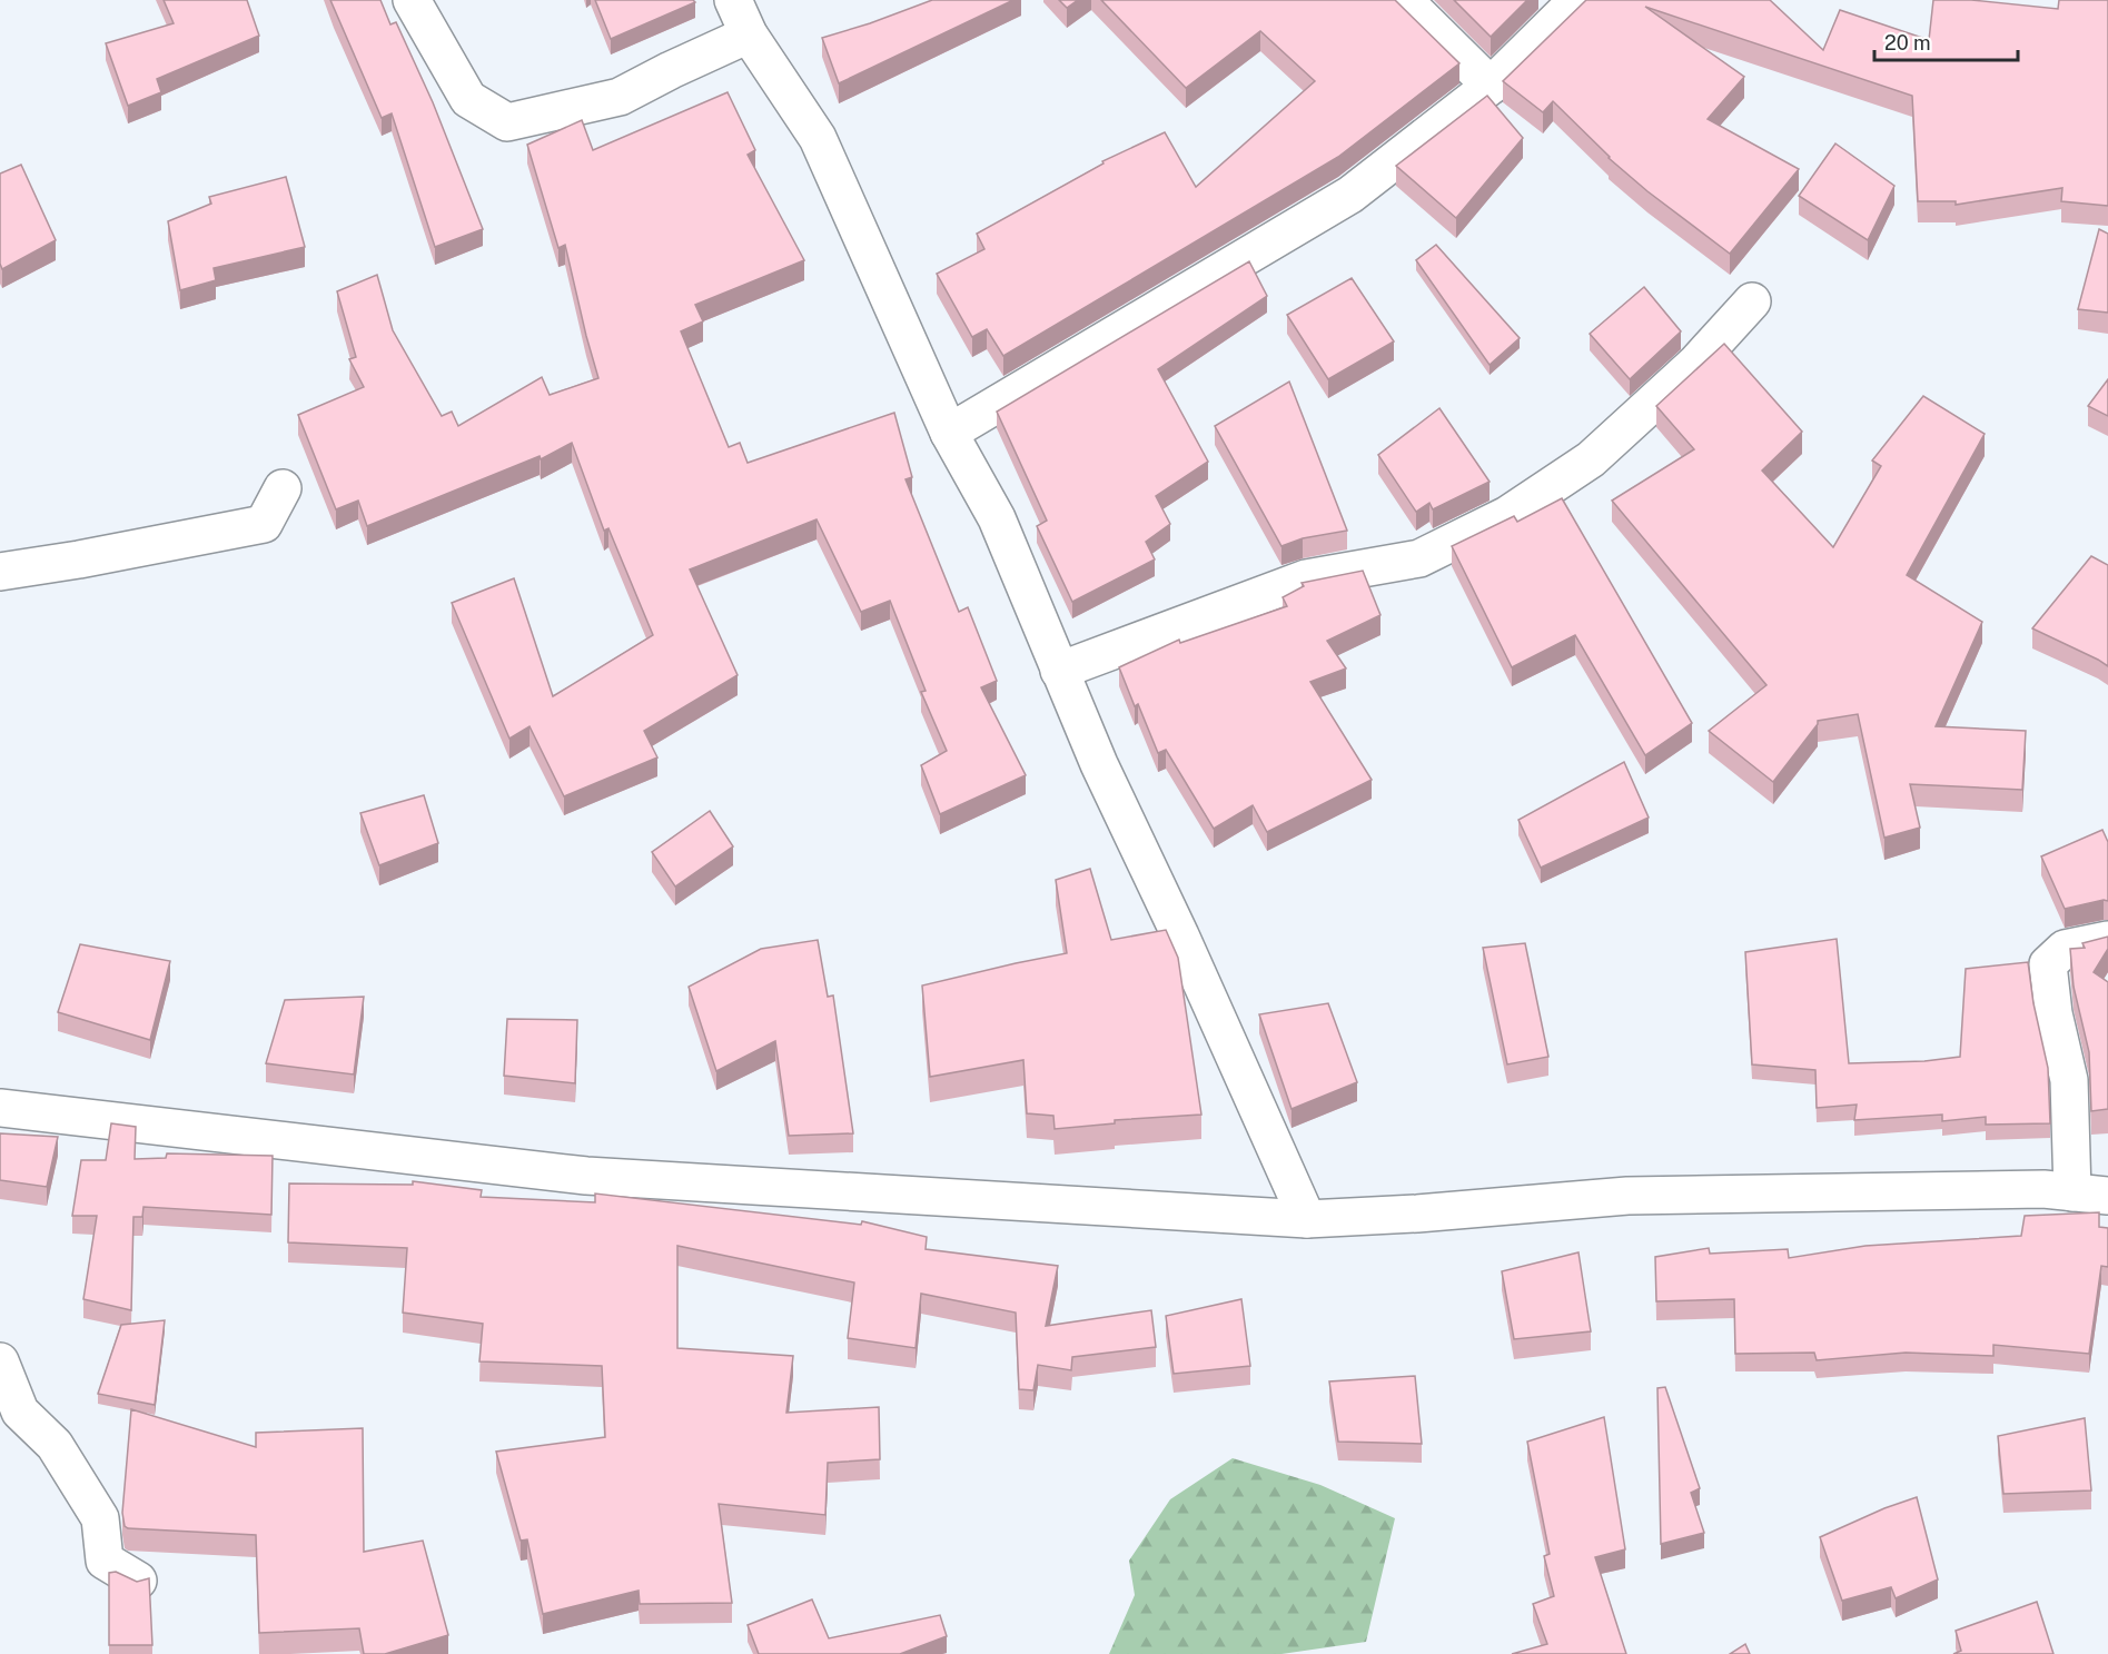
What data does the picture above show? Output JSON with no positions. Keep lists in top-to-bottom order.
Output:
{
  "scale_bar": "20 m"
}
